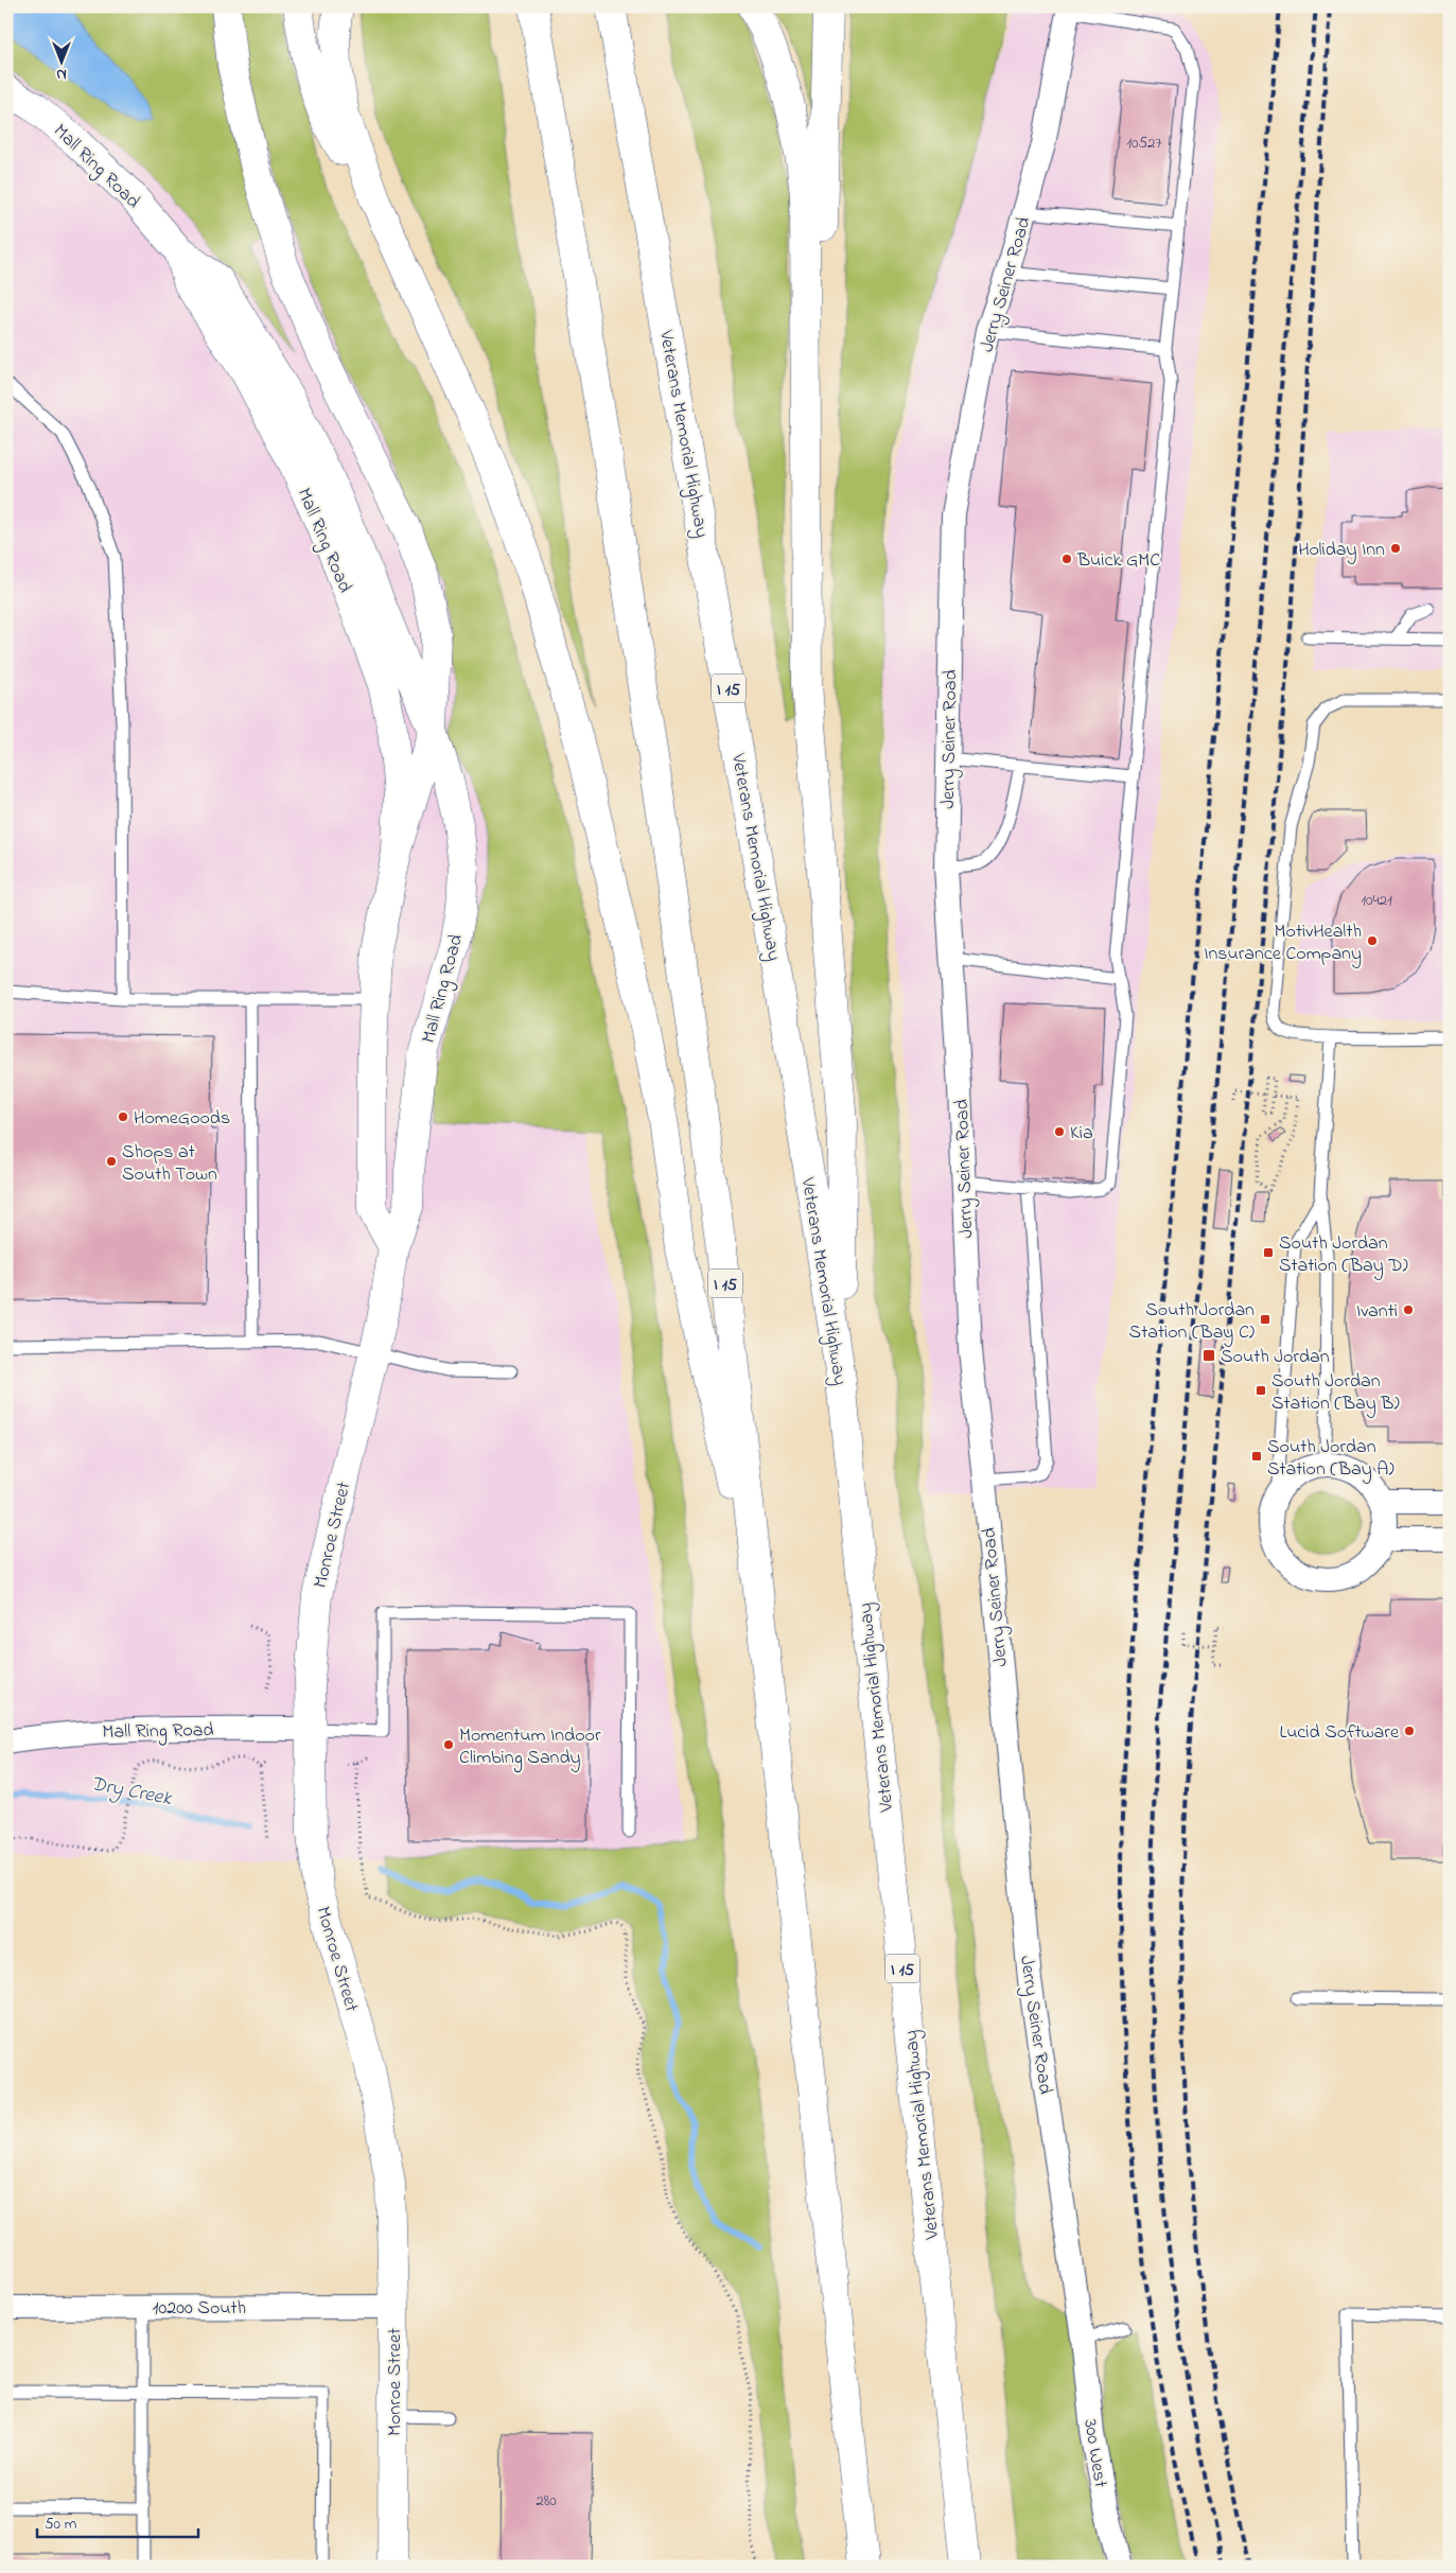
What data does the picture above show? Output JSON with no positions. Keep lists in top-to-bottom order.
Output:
{
  "streets": {
    "main road": [
      "Mall Ring Road",
      "Veterans Memorial Highway",
      "I 15",
      "Monroe Street"
    ],
    "street": ["Jerry Seiner Road", "10200 South", "300 West"]
  },
  "crossings": [
    ["Mall Ring Road", "Monroe Street"],
    ["Jerry Seiner Road", "300 West"],
    ["Monroe Street", "10200 South"]
  ],
  "water": ["Dry Creek"],
  "places": {
    "other": [
      "Holiday Inn",
      "Buick GMC",
      "MotivHealth Insurance Company",
      "HomeGoods",
      "Kia",
      "Shops at South Town",
      "Ivanti",
      "Lucid Software",
      "Momentum Indoor Climbing Sandy"
    ],
    "transit": [
      "South Jordan Station (Bay D)",
      "South Jordan Station (Bay C)",
      "South Jordan",
      "South Jordan Station (Bay B)",
      "South Jordan Station (Bay A)"
    ]
  },
  "house_numbers": ["10527", "10421", "280"],
  "scale_bar": "50 m",
  "north": "bottom"
}
